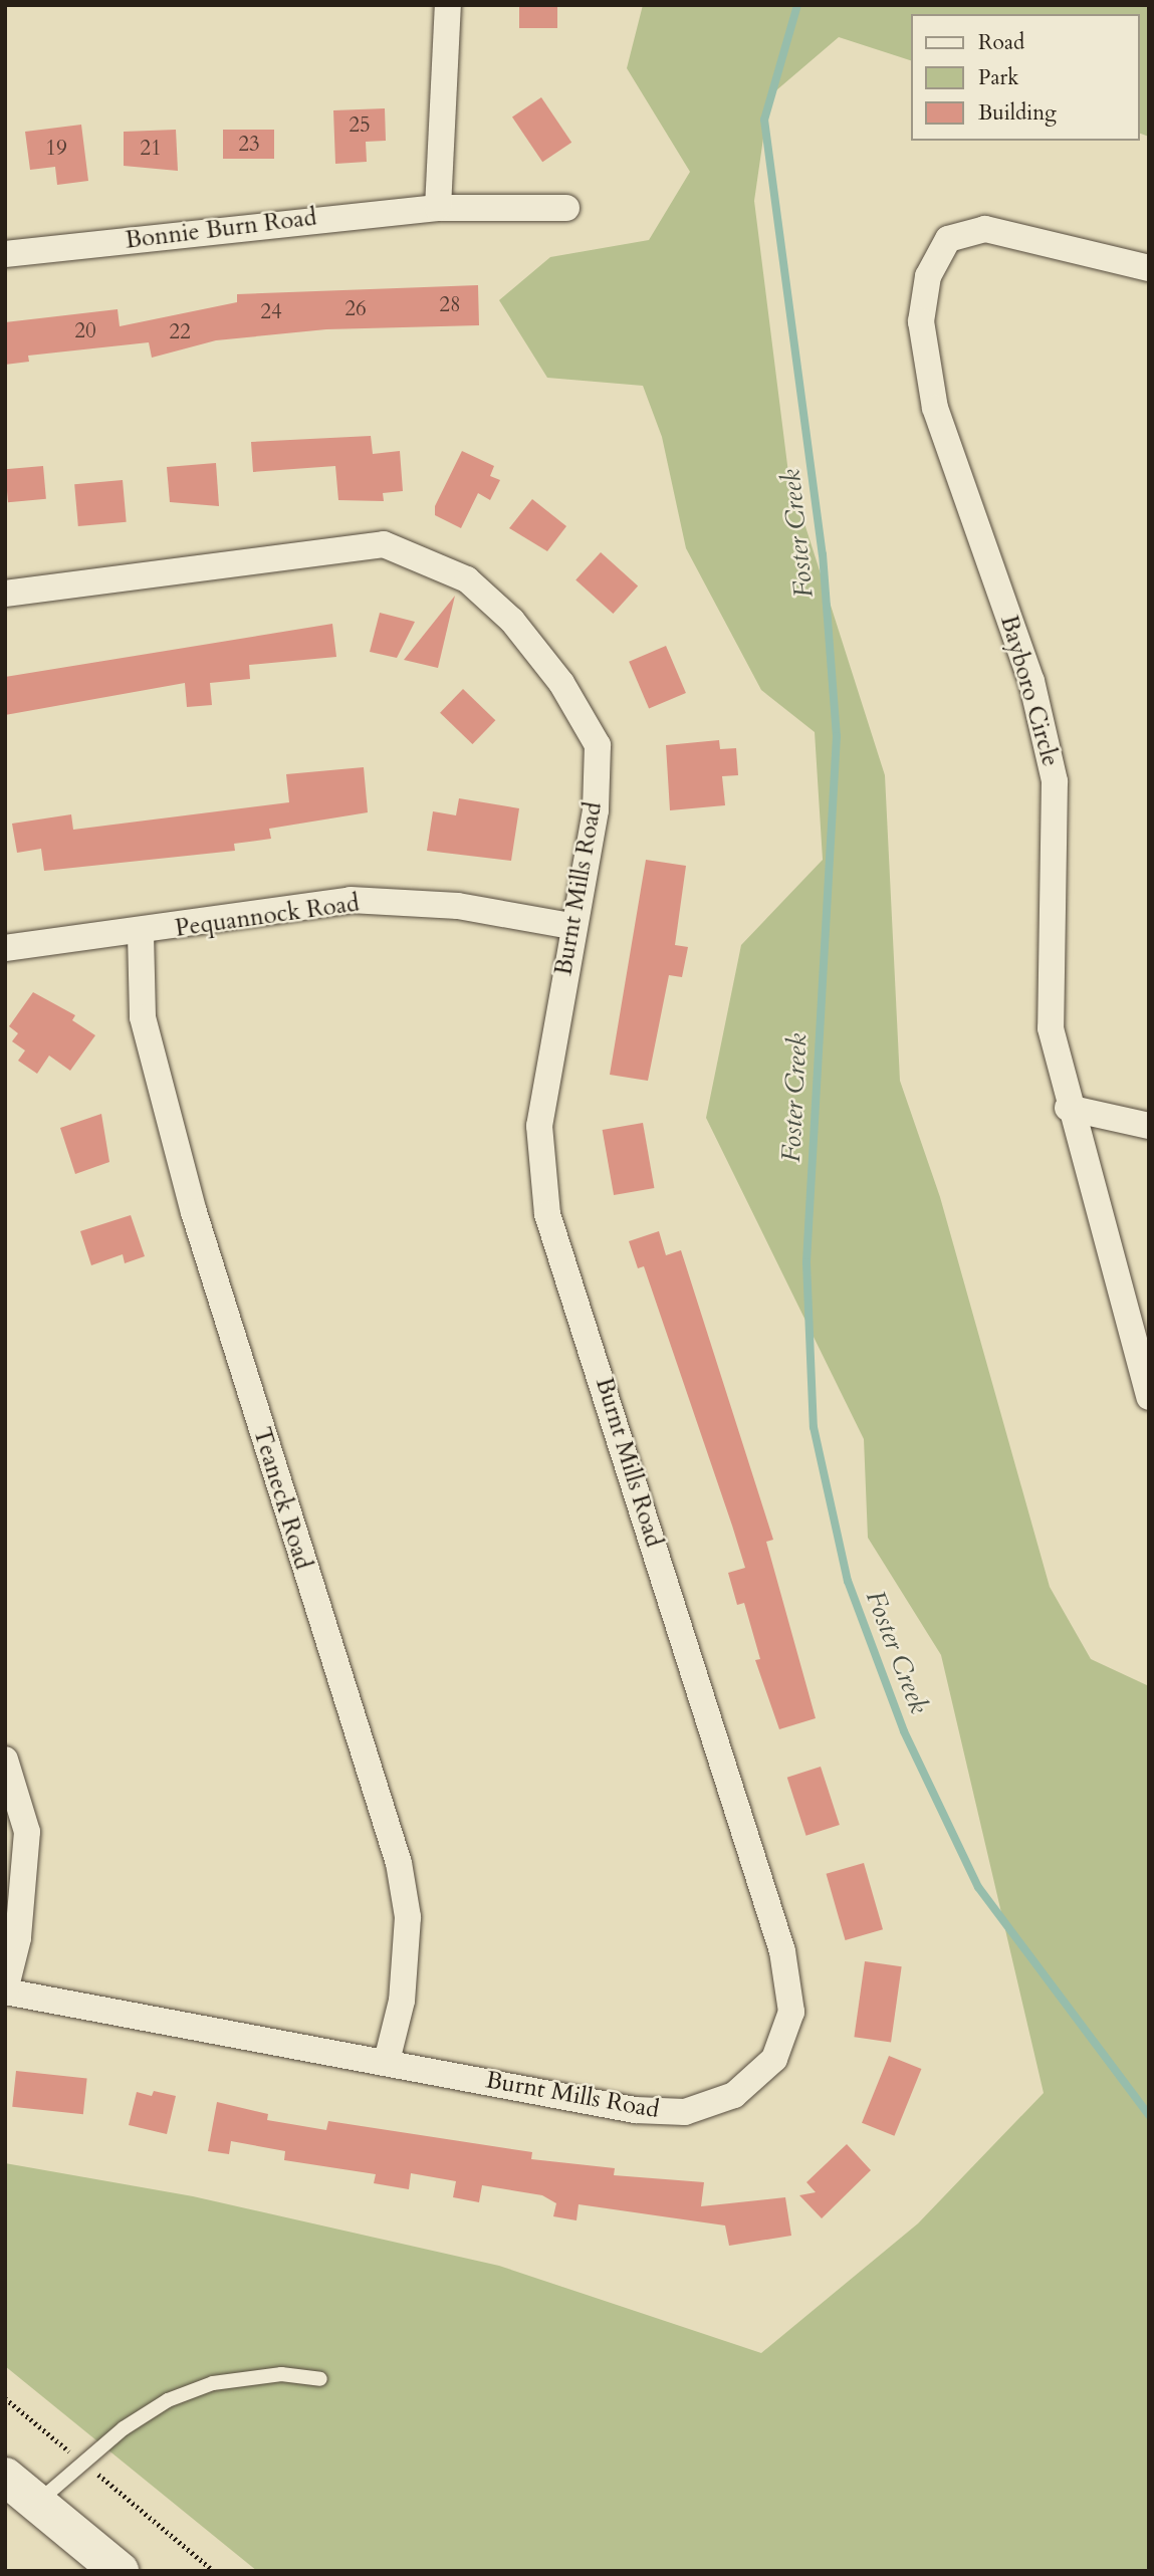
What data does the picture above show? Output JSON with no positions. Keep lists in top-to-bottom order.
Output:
{
  "streets": {
    "street": [
      "Bonnie Burn Road",
      "Bayboro Circle",
      "Burnt Mills Road",
      "Pequannock Road",
      "Teaneck Road"
    ]
  },
  "crossings": [
    ["Burnt Mills Road", "Pequannock Road"],
    ["Burnt Mills Road", "Teaneck Road"],
    ["Pequannock Road", "Teaneck Road"]
  ],
  "water": ["Foster Creek"],
  "house_numbers": [
    "25",
    "23",
    "19",
    "21",
    "28",
    "26",
    "24",
    "20",
    "22"
  ],
  "legend": ["Road", "Park", "Building"]
}
